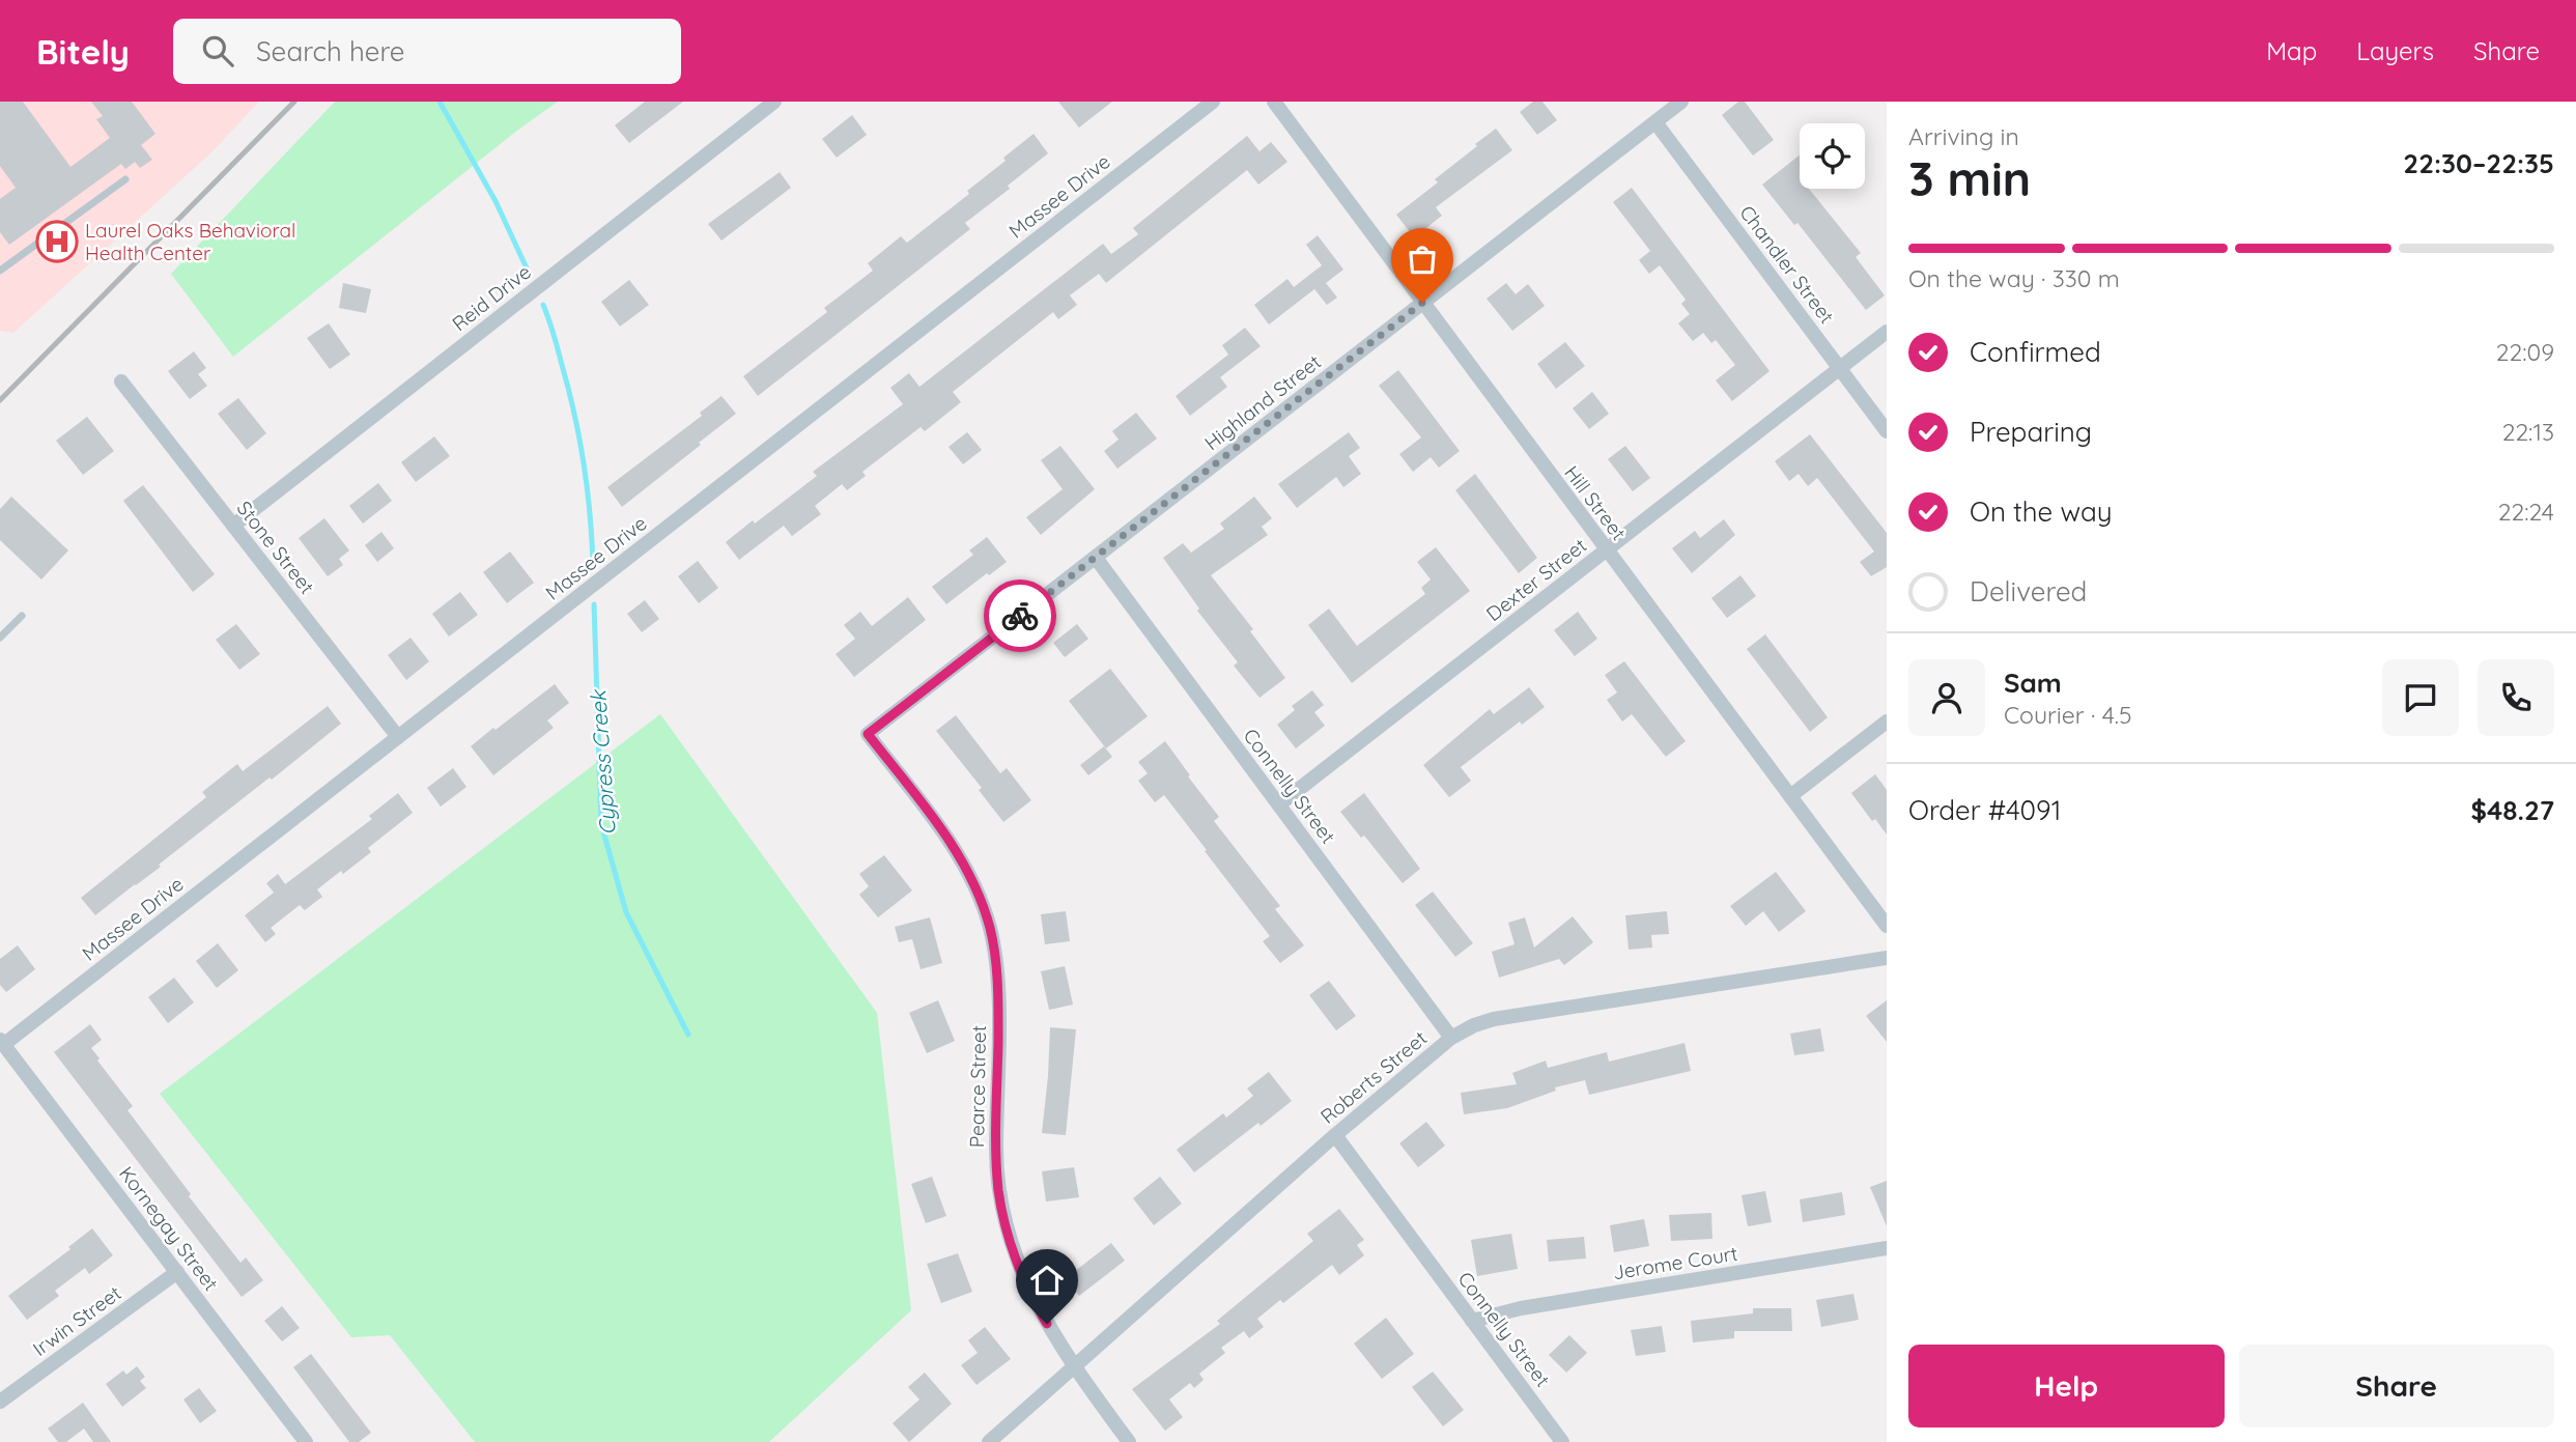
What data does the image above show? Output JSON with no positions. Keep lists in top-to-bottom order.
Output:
{
  "streets": {
    "street": [
      "Massee Drive",
      "Chandler Street",
      "Reid Drive",
      "Highland Street",
      "Hill Street",
      "Stone Street",
      "Dexter Street",
      "Connelly Street",
      "Roberts Street",
      "Pearce Street",
      "Kornegay Street",
      "Jerome Court",
      "Irwin Street"
    ]
  },
  "crossings": [
    ["Massee Drive", "Stone Street"],
    ["Massee Drive", "Kornegay Street"],
    ["Chandler Street", "Highland Street"],
    ["Chandler Street", "Dexter Street"],
    ["Reid Drive", "Stone Street"],
    ["Highland Street", "Hill Street"],
    ["Highland Street", "Connelly Street"],
    ["Highland Street", "Pearce Street"],
    ["Hill Street", "Dexter Street"],
    ["Dexter Street", "Connelly Street"],
    ["Connelly Street", "Roberts Street"],
    ["Connelly Street", "Jerome Court"],
    ["Roberts Street", "Pearce Street"],
    ["Kornegay Street", "Irwin Street"]
  ],
  "water": ["Cypress Creek"],
  "places": {
    "hospital": ["Laurel Oaks Behavioral Health Center"]
  },
  "page": {
    "header": "Bitely",
    "search": "Search here",
    "nav": ["Map", "Layers", "Share"],
    "heading": ["3 min", "Arriving in", "22:30–22:35"],
    "panel": [
      "Sam",
      "Courier · 4.5",
      "Order #4091",
      "$48.27"
    ],
    "bar": "On the way · 330 m",
    "list": [
      ["Confirmed", "22:09"],
      ["Preparing", "22:13"],
      ["On the way", "22:24"],
      "Delivered"
    ],
    "buttons": ["Help", "Share"]
  }
}
